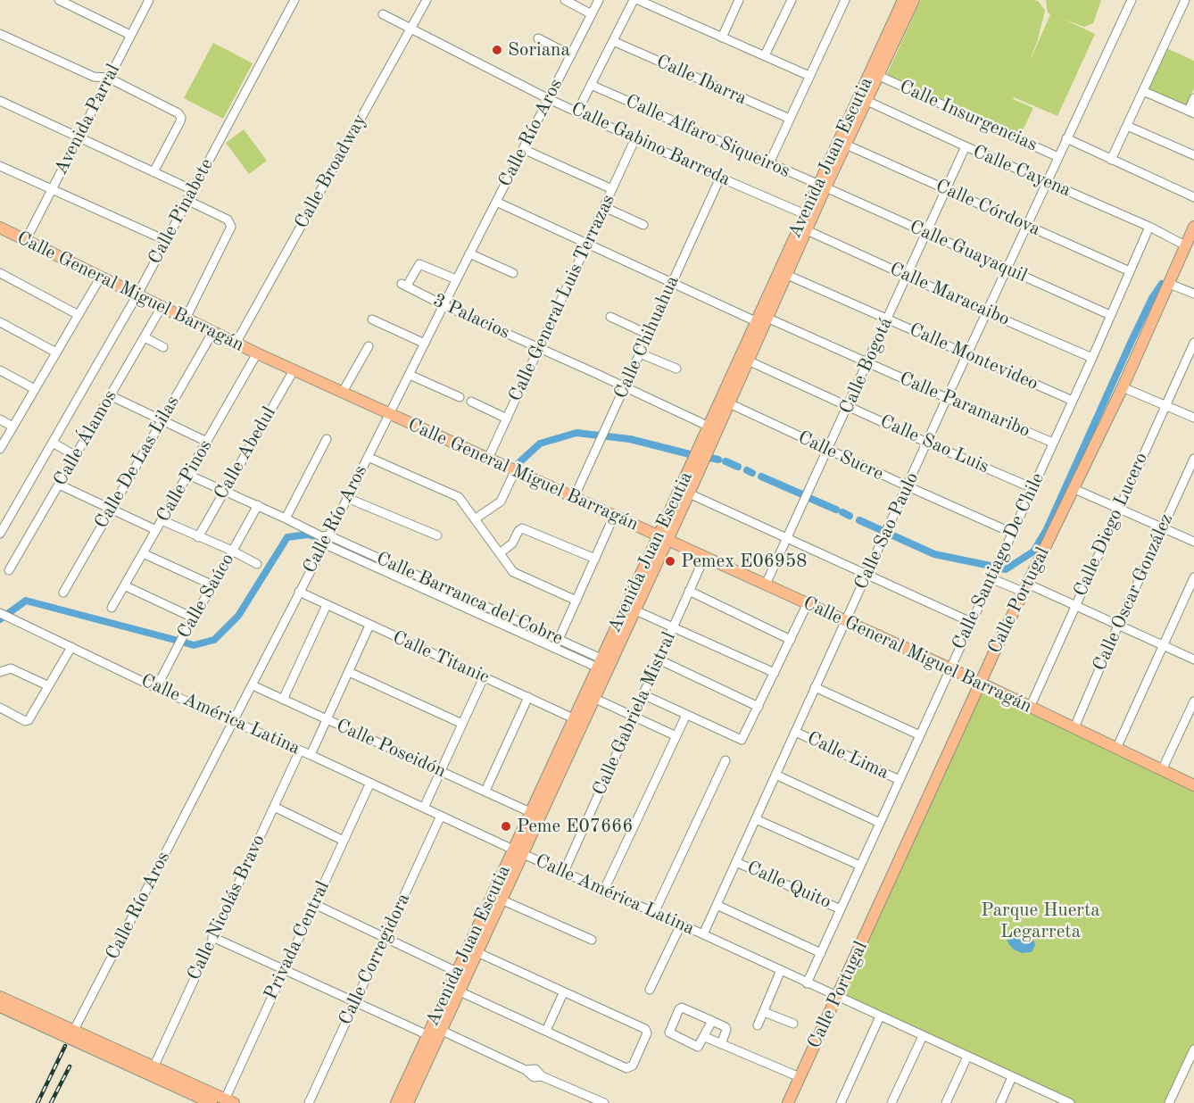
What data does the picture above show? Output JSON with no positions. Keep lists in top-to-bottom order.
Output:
{
  "streets": {
    "main road": ["Avenida Juan Escutia", "Calle General Miguel Barragán", "Calle Portugal"],
    "street": [
      "Calle Ibarra",
      "Calle Insurgencias",
      "Avenida Parral",
      "Calle Río Aros",
      "Calle Alfaro Siqueiros",
      "Calle Gabino Barreda",
      "Calle Broadway",
      "Calle Cayena",
      "Calle Córdova",
      "Calle Pinabete",
      "Calle Guayaquil",
      "Calle Maracaibo",
      "Calle General Luis Terrazas",
      "3 Palacios",
      "Calle Chihuahua",
      "Calle Montevideo",
      "Calle Bogotá",
      "Calle Paramaribo",
      "Calle Álamos",
      "Calle Sao Luis",
      "Calle Abedul",
      "Calle Sucre",
      "Calle De Las Lilas",
      "Calle Pinos",
      "Calle Diego Lucero",
      "Calle Sao Paulo",
      "Calle Santiago De Chile",
      "Calle Oscar González",
      "Calle Saúco",
      "Calle Barranca del Cobre",
      "Calle Titanic",
      "Calle Gabriela Mistral",
      "Calle América Latina",
      "Calle Poseidón",
      "Calle Lima",
      "Calle Quito",
      "Calle Nicolás Bravo",
      "Privada Central",
      "Calle Corregidora"
    ]
  },
  "crossings": [
    ["Calle Insurgencias", "Avenida Juan Escutia"],
    ["Calle Insurgencias", "Calle Sao Paulo"],
    ["Avenida Parral", "Calle General Miguel Barragán"],
    ["Calle Río Aros", "Calle Gabino Barreda"],
    ["Calle Río Aros", "Calle General Miguel Barragán"],
    ["Calle Río Aros", "3 Palacios"],
    ["Calle Río Aros", "Calle Paramaribo"],
    ["Calle Río Aros", "Calle Barranca del Cobre"],
    ["Calle Río Aros", "Calle Titanic"],
    ["Calle Río Aros", "Calle América Latina"],
    ["Calle Río Aros", "Calle Poseidón"],
    ["Calle Alfaro Siqueiros", "Avenida Juan Escutia"],
    ["Calle Alfaro Siqueiros", "Calle Guayaquil"],
    ["Calle Gabino Barreda", "Avenida Juan Escutia"],
    ["Calle Gabino Barreda", "Calle Broadway"],
    ["Calle Gabino Barreda", "Calle General Luis Terrazas"],
    ["Calle Gabino Barreda", "Calle Chihuahua"],
    ["Avenida Juan Escutia", "Calle Cayena"],
    ["Avenida Juan Escutia", "Calle Córdova"],
    ["Avenida Juan Escutia", "Calle Guayaquil"],
    ["Avenida Juan Escutia", "Calle General Miguel Barragán"],
    ["Avenida Juan Escutia", "Calle Maracaibo"],
    ["Avenida Juan Escutia", "3 Palacios"],
    ["Avenida Juan Escutia", "Calle Montevideo"],
    ["Avenida Juan Escutia", "Calle Paramaribo"],
    ["Avenida Juan Escutia", "Calle Sao Luis"],
    ["Avenida Juan Escutia", "Calle Sucre"],
    ["Avenida Juan Escutia", "Calle Barranca del Cobre"],
    ["Avenida Juan Escutia", "Calle Titanic"],
    ["Avenida Juan Escutia", "Calle América Latina"],
    ["Avenida Juan Escutia", "Calle Poseidón"],
    ["Calle Broadway", "Calle General Miguel Barragán"],
    ["Calle Cayena", "Calle Bogotá"],
    ["Calle Cayena", "Calle Sao Paulo"],
    ["Calle Cayena", "Calle Santiago De Chile"],
    ["Calle Cayena", "Calle Portugal"],
    ["Calle Córdova", "Calle Bogotá"],
    ["Calle Córdova", "Calle Sao Paulo"],
    ["Calle Córdova", "Calle Santiago De Chile"],
    ["Calle Pinabete", "Calle General Miguel Barragán"],
    ["Calle Guayaquil", "Calle Bogotá"],
    ["Calle Guayaquil", "Calle Sao Paulo"],
    ["Calle Guayaquil", "Calle Santiago De Chile"],
    ["Calle General Miguel Barragán", "Calle General Luis Terrazas"],
    ["Calle General Miguel Barragán", "Calle Chihuahua"],
    ["Calle General Miguel Barragán", "Calle Bogotá"],
    ["Calle General Miguel Barragán", "Calle Álamos"],
    ["Calle General Miguel Barragán", "Calle Abedul"],
    ["Calle General Miguel Barragán", "Calle De Las Lilas"],
    ["Calle General Miguel Barragán", "Calle Pinos"],
    ["Calle General Miguel Barragán", "Calle Diego Lucero"],
    ["Calle General Miguel Barragán", "Calle Sao Paulo"],
    ["Calle General Miguel Barragán", "Calle Santiago De Chile"],
    ["Calle General Miguel Barragán", "Calle Oscar González"],
    ["Calle General Miguel Barragán", "Calle Portugal"],
    ["Calle General Miguel Barragán", "Calle Gabriela Mistral"],
    ["Calle Maracaibo", "Calle Bogotá"],
    ["Calle Maracaibo", "Calle Sao Paulo"],
    ["Calle Maracaibo", "Calle Santiago De Chile"],
    ["Calle General Luis Terrazas", "3 Palacios"],
    ["Calle General Luis Terrazas", "Calle Paramaribo"],
    ["3 Palacios", "Calle Chihuahua"],
    ["Calle Chihuahua", "Calle Paramaribo"],
    ["Calle Montevideo", "Calle Bogotá"],
    ["Calle Montevideo", "Calle Sao Paulo"],
    ["Calle Montevideo", "Calle Santiago De Chile"],
    ["Calle Bogotá", "Calle Paramaribo"],
    ["Calle Bogotá", "Calle Sao Luis"],
    ["Calle Bogotá", "Calle Sucre"],
    ["Calle Paramaribo", "Calle Sao Paulo"],
    ["Calle Paramaribo", "Calle Santiago De Chile"],
    ["Calle Sao Luis", "Calle Sao Paulo"],
    ["Calle Sao Luis", "Calle Santiago De Chile"],
    ["Calle Sucre", "Calle Sao Paulo"],
    ["Calle Sucre", "Calle Santiago De Chile"],
    ["Calle Sao Paulo", "Calle América Latina"],
    ["Calle Sao Paulo", "Calle Lima"],
    ["Calle Sao Paulo", "Calle Quito"],
    ["Calle Santiago De Chile", "Calle América Latina"],
    ["Calle Santiago De Chile", "Calle Lima"],
    ["Calle Santiago De Chile", "Calle Quito"],
    ["Calle Saúco", "Calle América Latina"],
    ["Calle Portugal", "Calle América Latina"],
    ["Calle Gabriela Mistral", "Calle América Latina"],
    ["Calle América Latina", "Calle Nicolás Bravo"],
    ["Calle América Latina", "Privada Central"],
    ["Calle América Latina", "Calle Corregidora"]
  ],
  "parks": ["Parque Huerta Legarreta"],
  "places": ["Soriana", "Pemex E06958", "Peme E07666"]
}
